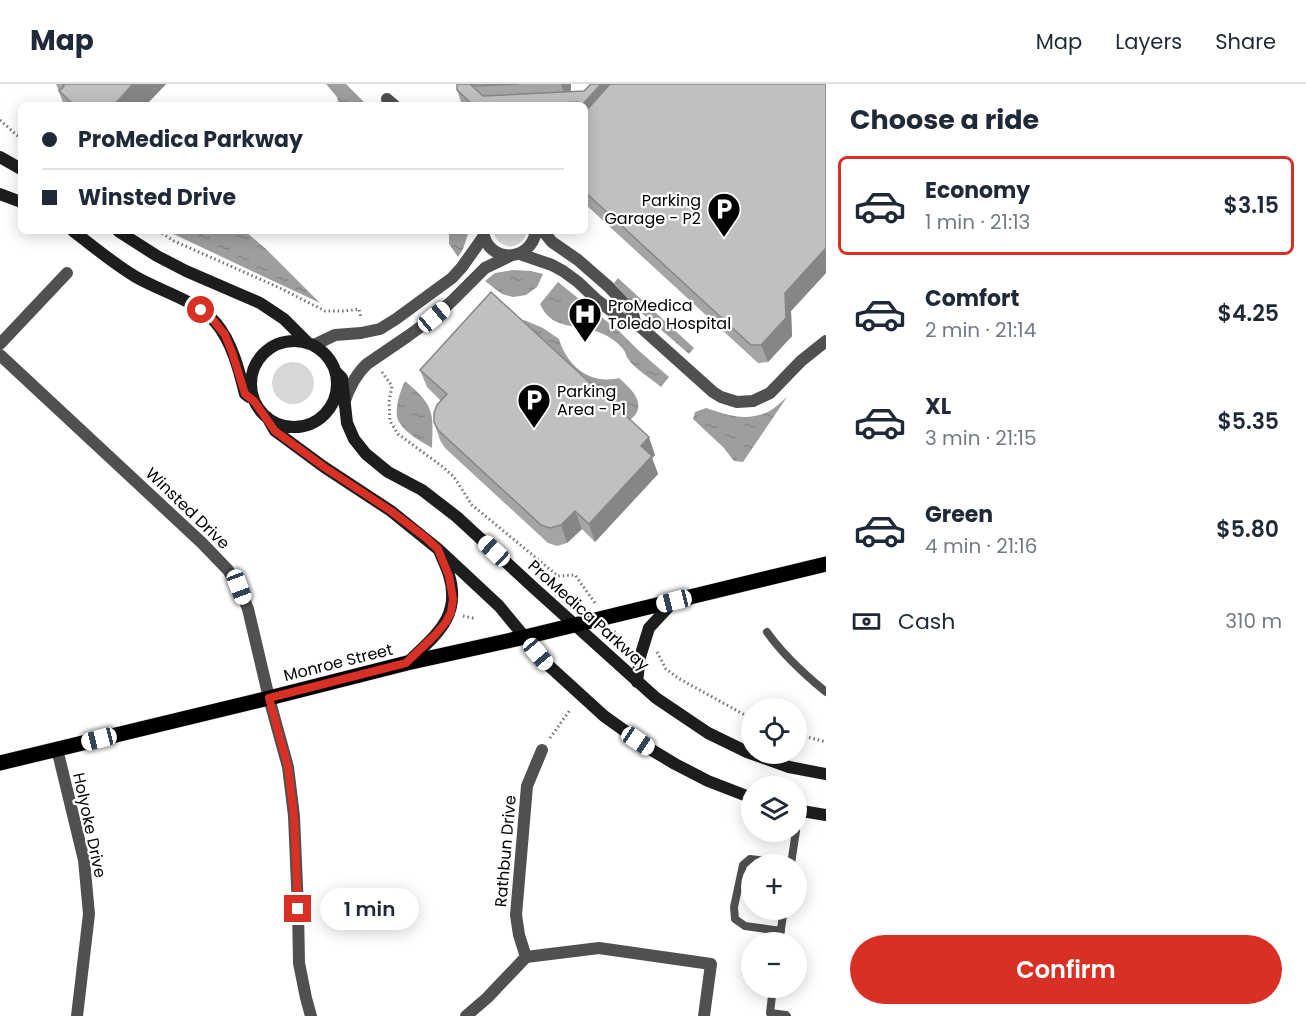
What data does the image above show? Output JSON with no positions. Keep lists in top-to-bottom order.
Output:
{
  "streets": {
    "main road": ["Monroe Street"],
    "street": [
      "Winsted Drive",
      "ProMedica Parkway",
      "Holyoke Drive",
      "Rathbun Drive"
    ]
  },
  "crossings": [
    ["Winsted Drive", "Monroe Street"],
    ["ProMedica Parkway", "Monroe Street"],
    ["Monroe Street", "Holyoke Drive"]
  ],
  "places": {
    "parking": ["Parking Garage - P2", "Parking Area - P1"],
    "hospital": ["ProMedica Toledo Hospital"]
  },
  "page": {
    "header": "Map",
    "nav": ["Map", "Layers", "Share"],
    "heading": "Choose a ride",
    "banner": ["ProMedica Parkway", "Winsted Drive"],
    "list": [
      {
        "name": "Economy",
        "note": "1 min · 21:13",
        "value": "$3.15"
      },
      {
        "name": "Comfort",
        "note": "2 min · 21:14",
        "value": "$4.25"
      },
      {
        "name": "XL",
        "note": "3 min · 21:15",
        "value": "$5.35"
      },
      {
        "name": "Green",
        "note": "4 min · 21:16",
        "value": "$5.80"
      }
    ],
    "pay": ["Cash", "310 m"],
    "map_buttons": ["+", "−"],
    "bubble": "1 min",
    "buttons": "Confirm"
  }
}
